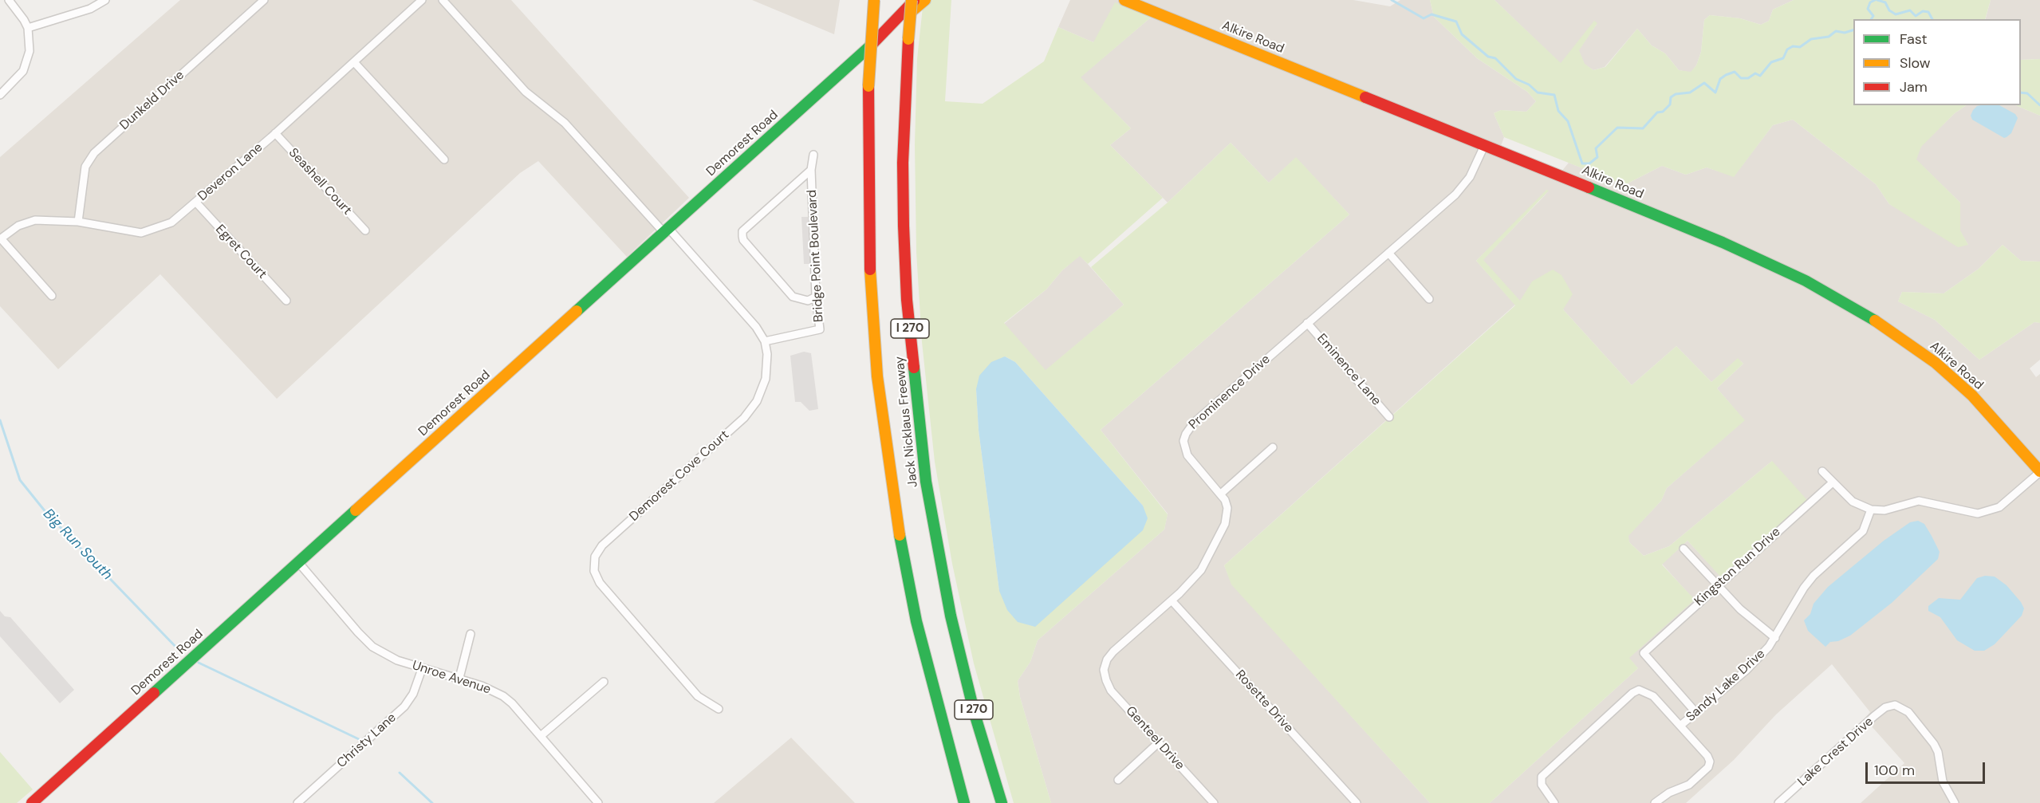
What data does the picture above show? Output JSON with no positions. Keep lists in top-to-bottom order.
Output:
{
  "streets": {
    "main road": [
      "Alkire Road",
      "Demorest Road",
      "I 270",
      "Jack Nicklaus Freeway"
    ],
    "street": [
      "Dunkeld Drive",
      "Deveron Lane",
      "Seashell Court",
      "Egret Court",
      "Bridge Point Boulevard",
      "Eminence Lane",
      "Prominence Drive",
      "Demorest Cove Court",
      "Kingston Run Drive",
      "Unroe Avenue",
      "Sandy Lake Drive",
      "Rosette Drive",
      "Genteel Drive",
      "Christy Lane",
      "Lake Crest Drive"
    ]
  },
  "crossings": [
    ["Alkire Road", "Prominence Drive"],
    ["Dunkeld Drive", "Deveron Lane"],
    ["Demorest Road", "Unroe Avenue"],
    ["Deveron Lane", "Seashell Court"],
    ["Deveron Lane", "Egret Court"],
    ["Bridge Point Boulevard", "Demorest Cove Court"],
    ["Eminence Lane", "Prominence Drive"],
    ["Prominence Drive", "Rosette Drive"],
    ["Prominence Drive", "Genteel Drive"],
    ["Kingston Run Drive", "Sandy Lake Drive"],
    ["Unroe Avenue", "Christy Lane"]
  ],
  "water": ["Big Run South"],
  "legend": ["Fast", "Slow", "Jam"],
  "scale_bar": "100 m"
}
